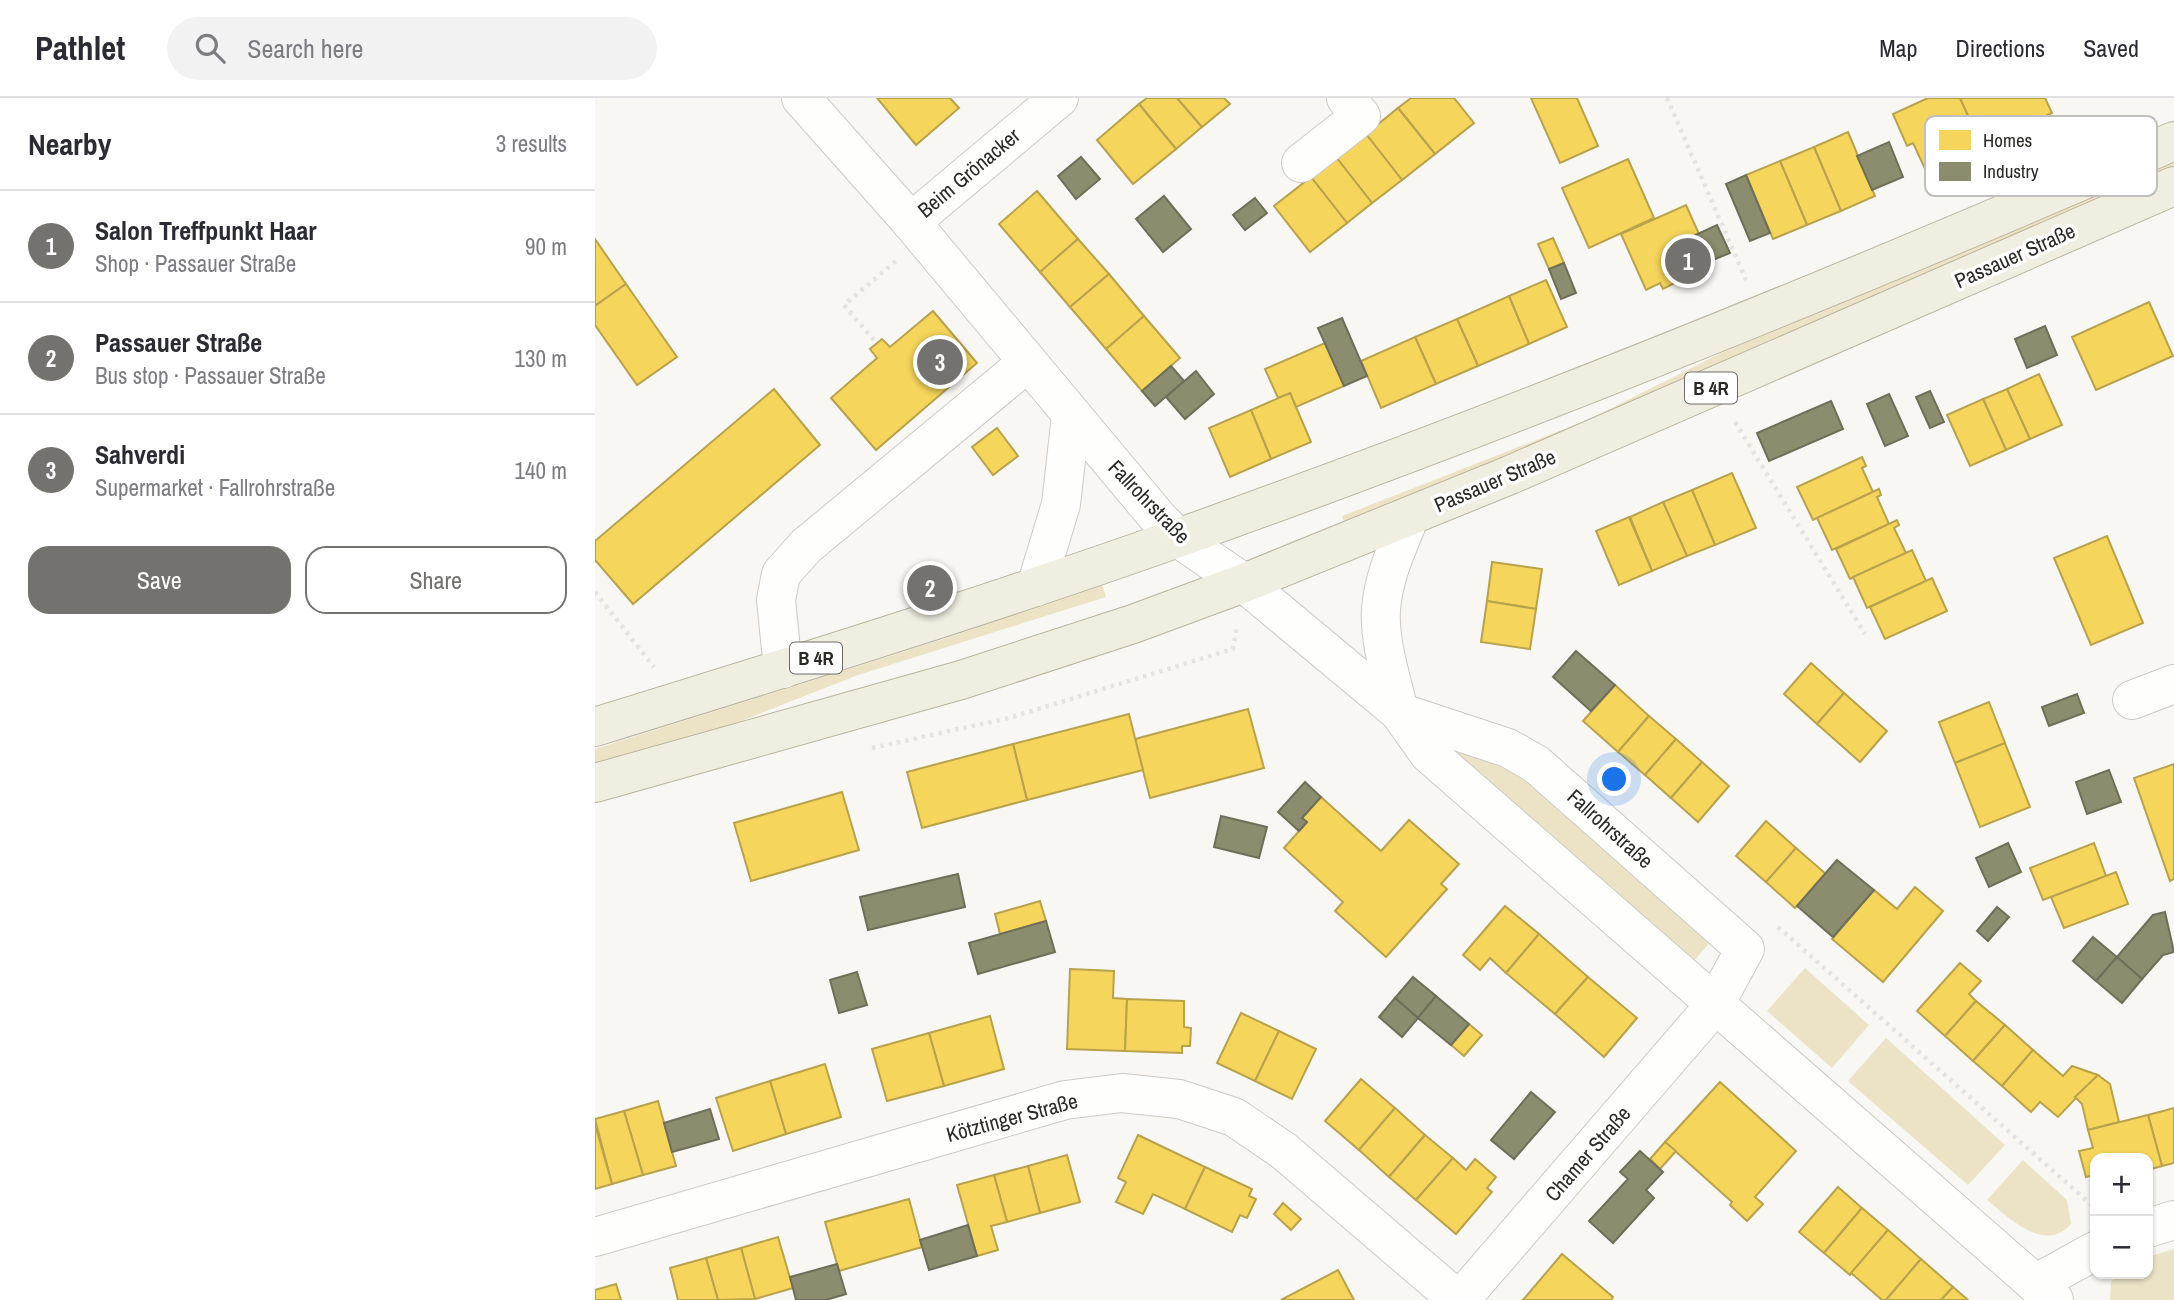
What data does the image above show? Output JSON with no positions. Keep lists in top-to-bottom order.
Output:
{
  "streets": {
    "main road": ["Passauer Straße", "B 4R"],
    "street": [
      "Beim Grönacker",
      "Fallrohrstraße",
      "Kötztinger Straße",
      "Chamer Straße"
    ]
  },
  "crossings": [
    ["Beim Grönacker", "Fallrohrstraße"],
    ["Passauer Straße", "Fallrohrstraße"],
    ["Fallrohrstraße", "Chamer Straße"],
    ["Kötztinger Straße", "Chamer Straße"]
  ],
  "legend": ["Homes", "Industry"],
  "page": {
    "header": "Pathlet",
    "search": "Search here",
    "nav": ["Map", "Directions", "Saved"],
    "heading": ["Nearby", "3 results"],
    "list": [
      {
        "mark": "1",
        "name": "Salon Treffpunkt Haar",
        "note": "Shop · Passauer Straße",
        "value": "90 m"
      },
      {
        "mark": "2",
        "name": "Passauer Straße",
        "note": "Bus stop · Passauer Straße",
        "value": "130 m"
      },
      {
        "mark": "3",
        "name": "Sahverdi",
        "note": "Supermarket · Fallrohrstraße",
        "value": "140 m"
      }
    ],
    "pins": ["1", "3", "2"],
    "buttons": ["Save", "Share"],
    "map_buttons": ["+", "−"]
  }
}
